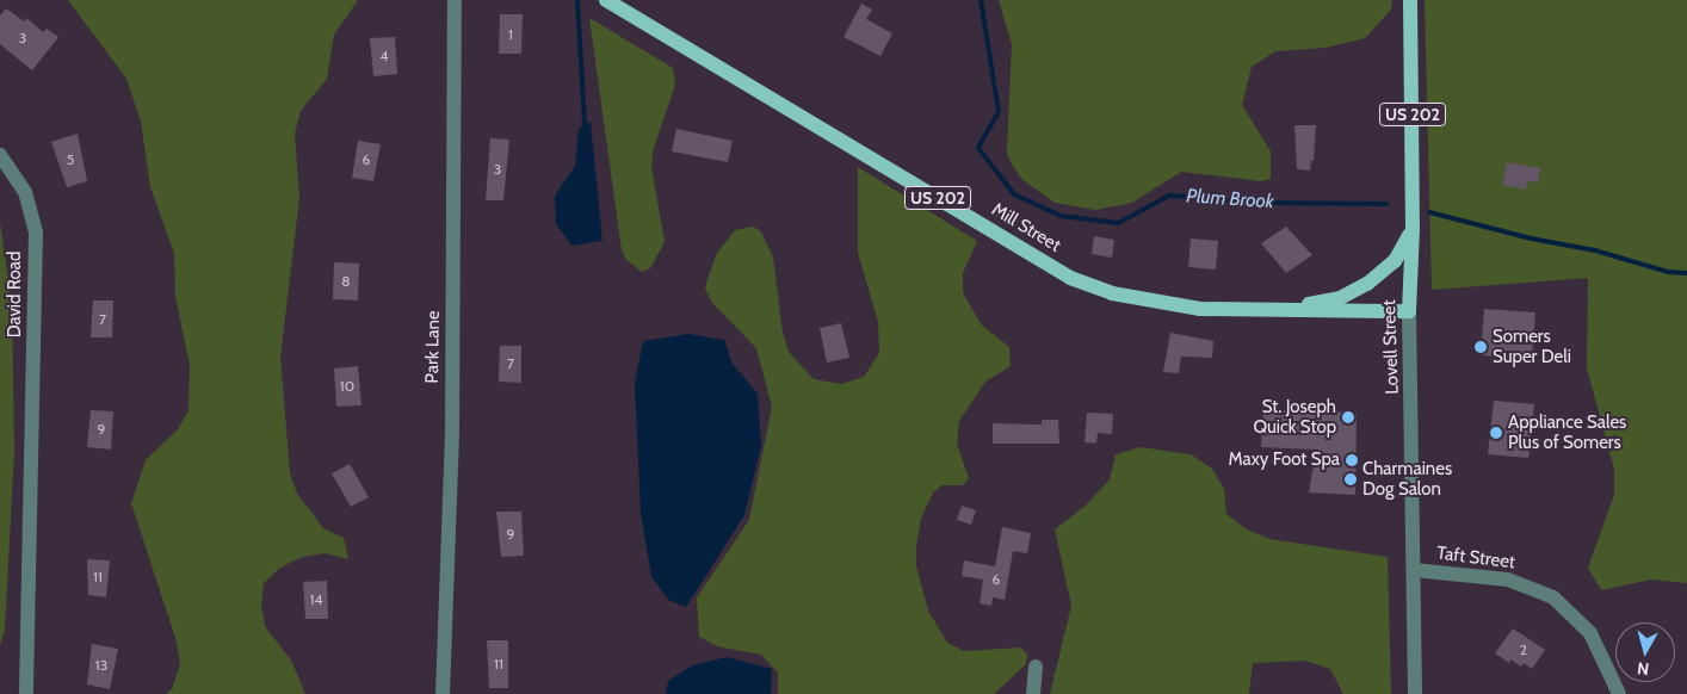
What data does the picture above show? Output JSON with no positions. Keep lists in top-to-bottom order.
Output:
{
  "streets": {
    "main road": ["US 202", "Mill Street", "Lovell Street"],
    "street": ["David Road", "Park Lane", "Taft Street"]
  },
  "crossings": [
    ["US 202", "Mill Street"],
    ["US 202", "Lovell Street"],
    ["Mill Street", "Lovell Street"],
    ["Lovell Street", "Taft Street"]
  ],
  "water": ["Plum Brook"],
  "places": [
    "Somers Super Deli",
    "St. Joseph Quick Stop",
    "Appliance Sales Plus of Somers",
    "Maxy Foot Spa",
    "Charmaines Dog Salon"
  ],
  "house_numbers": [
    "1",
    "3",
    "4",
    "5",
    "6",
    "3",
    "8",
    "7",
    "7",
    "10",
    "9",
    "9",
    "11",
    "6",
    "14",
    "2",
    "11",
    "13"
  ],
  "north": "bottom"
}
